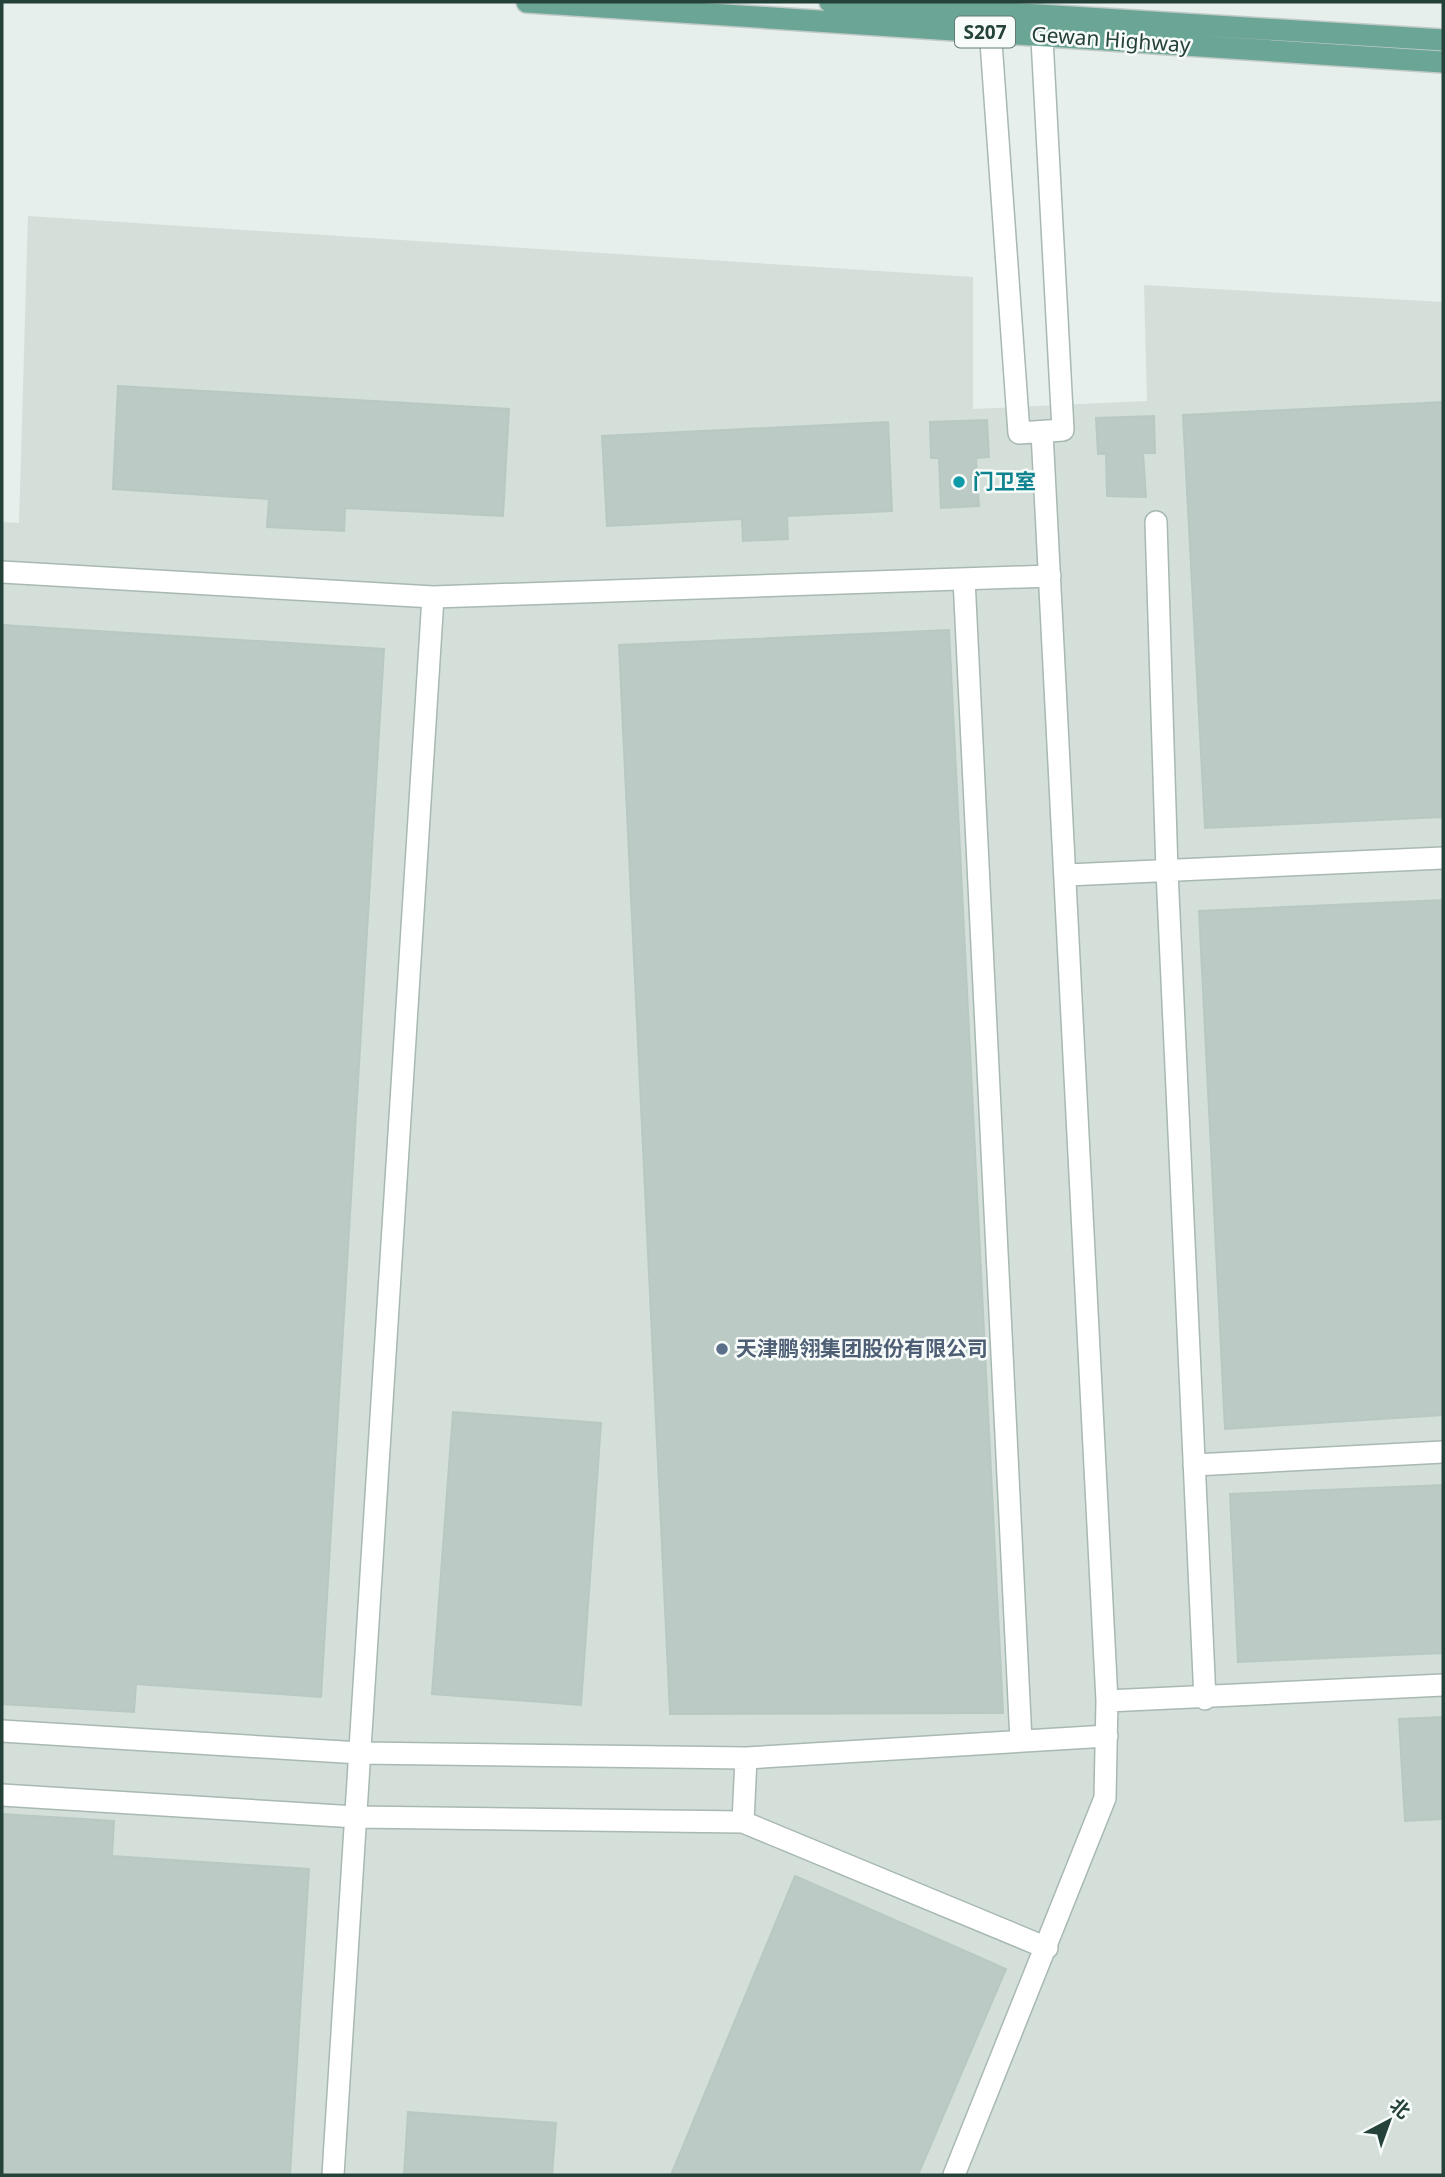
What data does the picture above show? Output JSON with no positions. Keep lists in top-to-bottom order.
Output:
{
  "streets": {
    "main road": ["S207", "Gewan Highway"]
  },
  "places": ["门卫室", "天津鹏翎集团股份有限公司"],
  "north": "top right"
}
